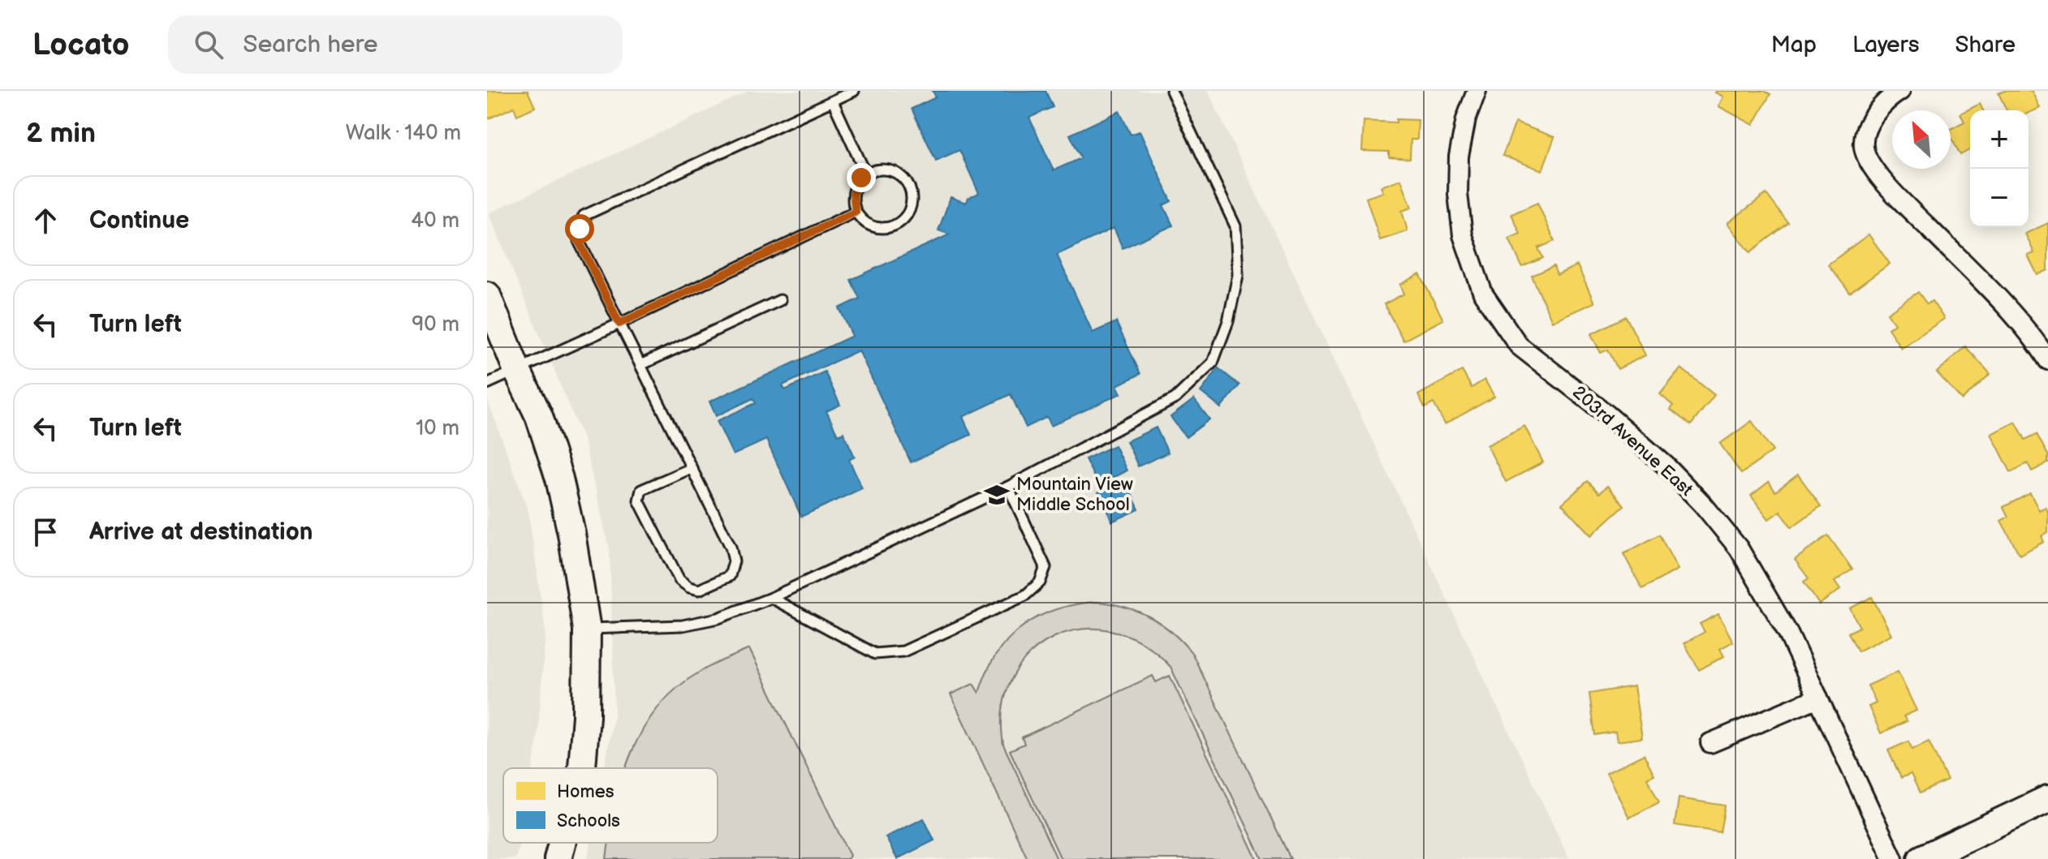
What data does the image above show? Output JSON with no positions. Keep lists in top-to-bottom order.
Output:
{
  "streets": {
    "street": ["203rd Avenue East"]
  },
  "places": {
    "school or university": ["Mountain View Middle School"]
  },
  "legend": ["Homes", "Schools"],
  "north": "top left",
  "page": {
    "header": "Locato",
    "search": "Search here",
    "nav": ["Map", "Layers", "Share"],
    "heading": ["2 min", "Walk · 140 m"],
    "map_buttons": ["+", "−"],
    "list": [
      ["Continue", "40 m"],
      ["Turn left", "90 m"],
      ["Turn left", "10 m"],
      "Arrive at destination"
    ]
  }
}
